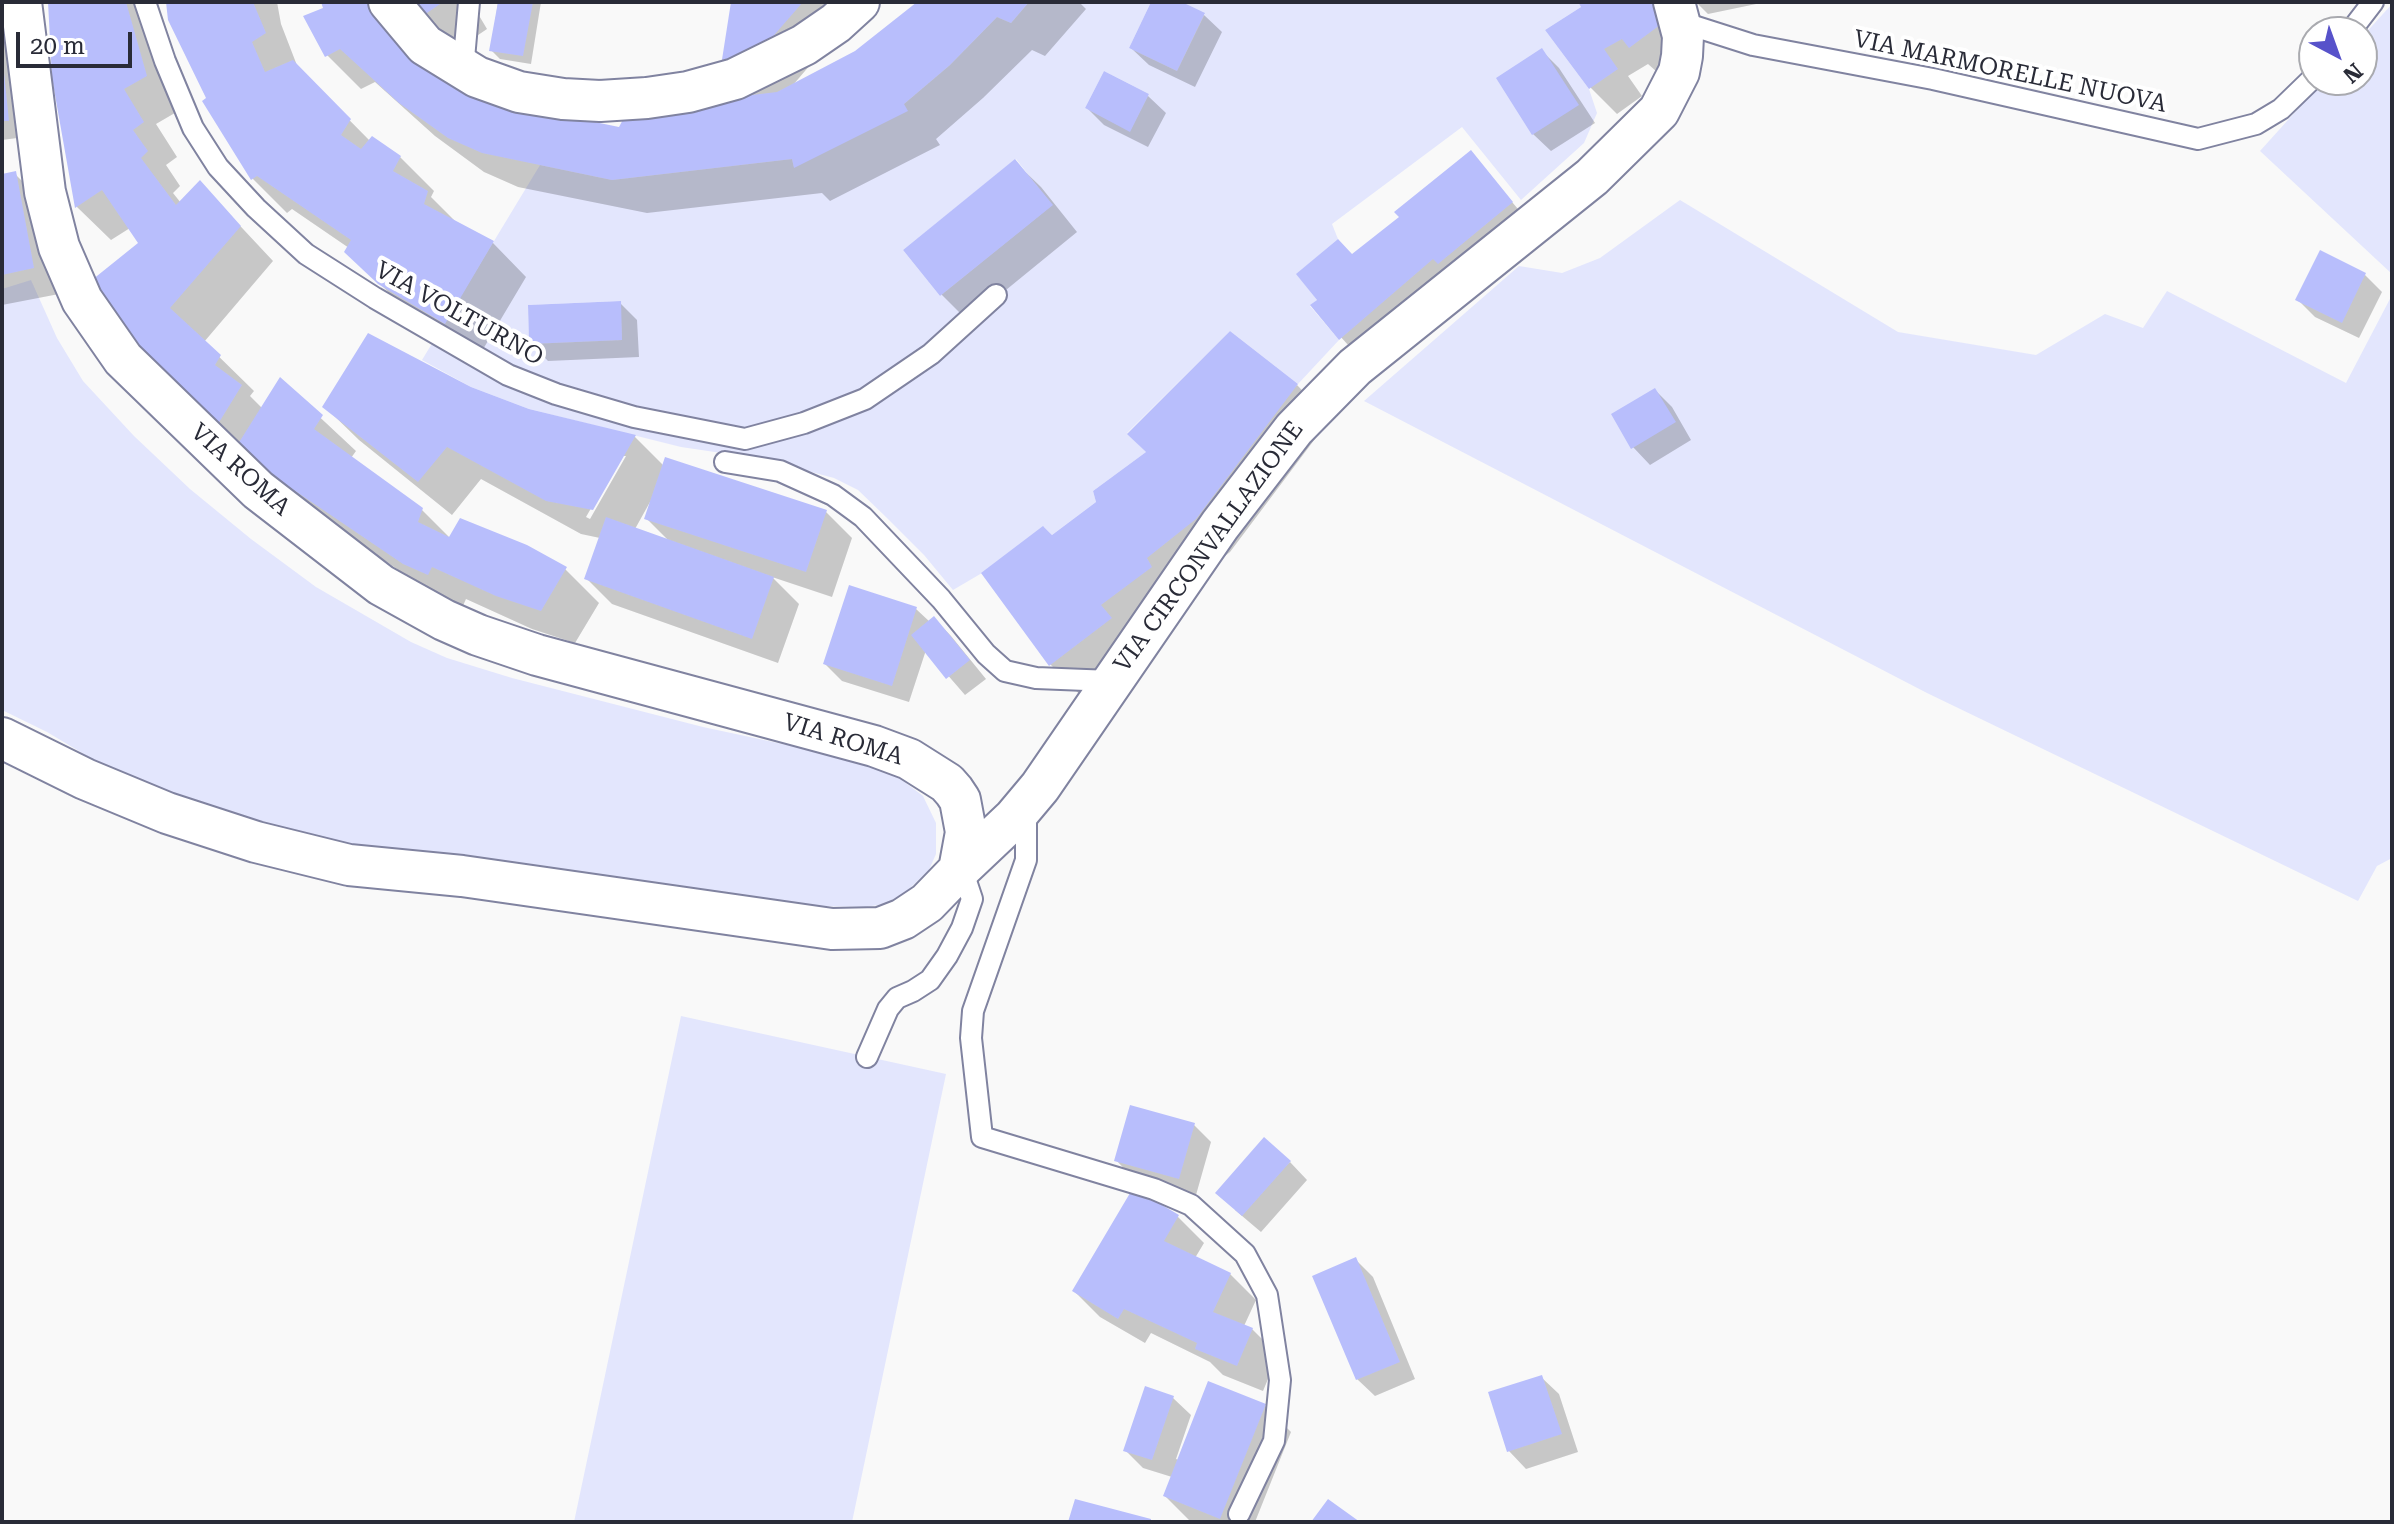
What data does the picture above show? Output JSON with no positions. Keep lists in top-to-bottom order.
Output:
{
  "streets": {
    "street": ["VIA ROMA", "VIA CIRCONVALLAZIONE"],
    "lane": ["VIA MARMORELLE NUOVA", "VIA VOLTURNO"]
  },
  "crossings": [
    ["VIA MARMORELLE NUOVA", "VIA CIRCONVALLAZIONE"],
    ["VIA ROMA", "VIA CIRCONVALLAZIONE"]
  ],
  "scale_bar": "20 m",
  "north": "bottom right"
}
